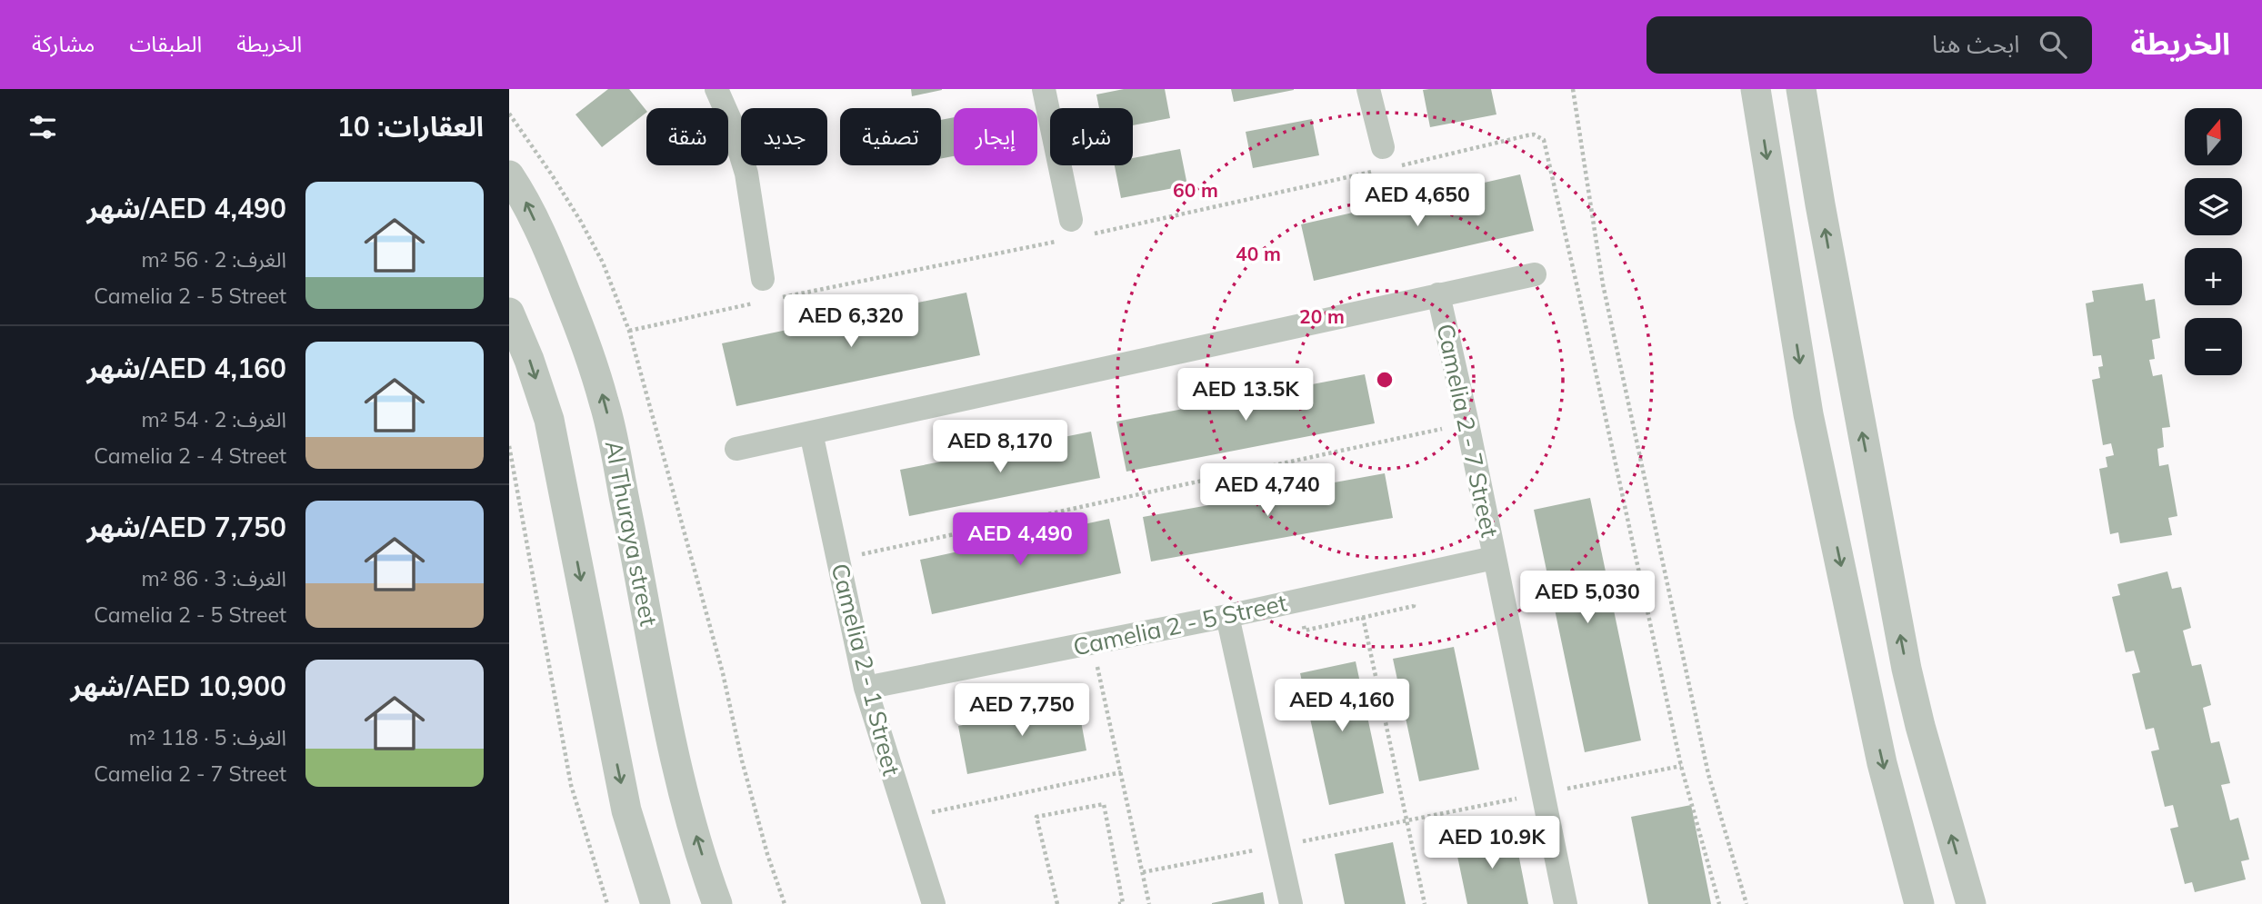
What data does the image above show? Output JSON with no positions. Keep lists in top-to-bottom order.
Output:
{
  "streets": {
    "street": [
      "Camelia 2 - 7 Street",
      "Al Thuraya street",
      "Camelia 2 - 5 Street",
      "Camelia 2 - 1 Street"
    ]
  },
  "crossings": [
    ["Camelia 2 - 7 Street", "Camelia 2 - 5 Street"],
    ["Camelia 2 - 5 Street", "Camelia 2 - 1 Street"]
  ],
  "north": "top",
  "page": {
    "header": "الخريطة",
    "search": "ابحث هنا",
    "nav": ["الخريطة", "الطبقات", "مشاركة"],
    "heading": "العقارات: 10",
    "map_buttons": ["+", "−"],
    "chip": [
      "شراء",
      "إيجار",
      "تصفية",
      "جديد",
      "شقة"
    ],
    "list": [
      {
        "name": "AED 4,490/شهر",
        "note": "الغرف: 2 · 56 m² · Camelia 2 - 5 Street"
      },
      {
        "name": "AED 4,160/شهر",
        "note": "الغرف: 2 · 54 m² · Camelia 2 - 4 Street"
      },
      {
        "name": "AED 7,750/شهر",
        "note": "الغرف: 3 · 86 m² · Camelia 2 - 5 Street"
      },
      {
        "name": "AED 10,900/شهر",
        "note": "الغرف: 5 · 118 m² · Camelia 2 - 7 Street"
      }
    ],
    "price": [
      "AED 4,650",
      "AED 6,320",
      "AED 13.5K",
      "AED 8,170",
      "AED 4,740",
      "AED 4,490",
      "AED 5,030",
      "AED 4,160",
      "AED 7,750",
      "AED 10.9K"
    ]
  },
  "rings": ["60 m", "40 m", "20 m"]
}
